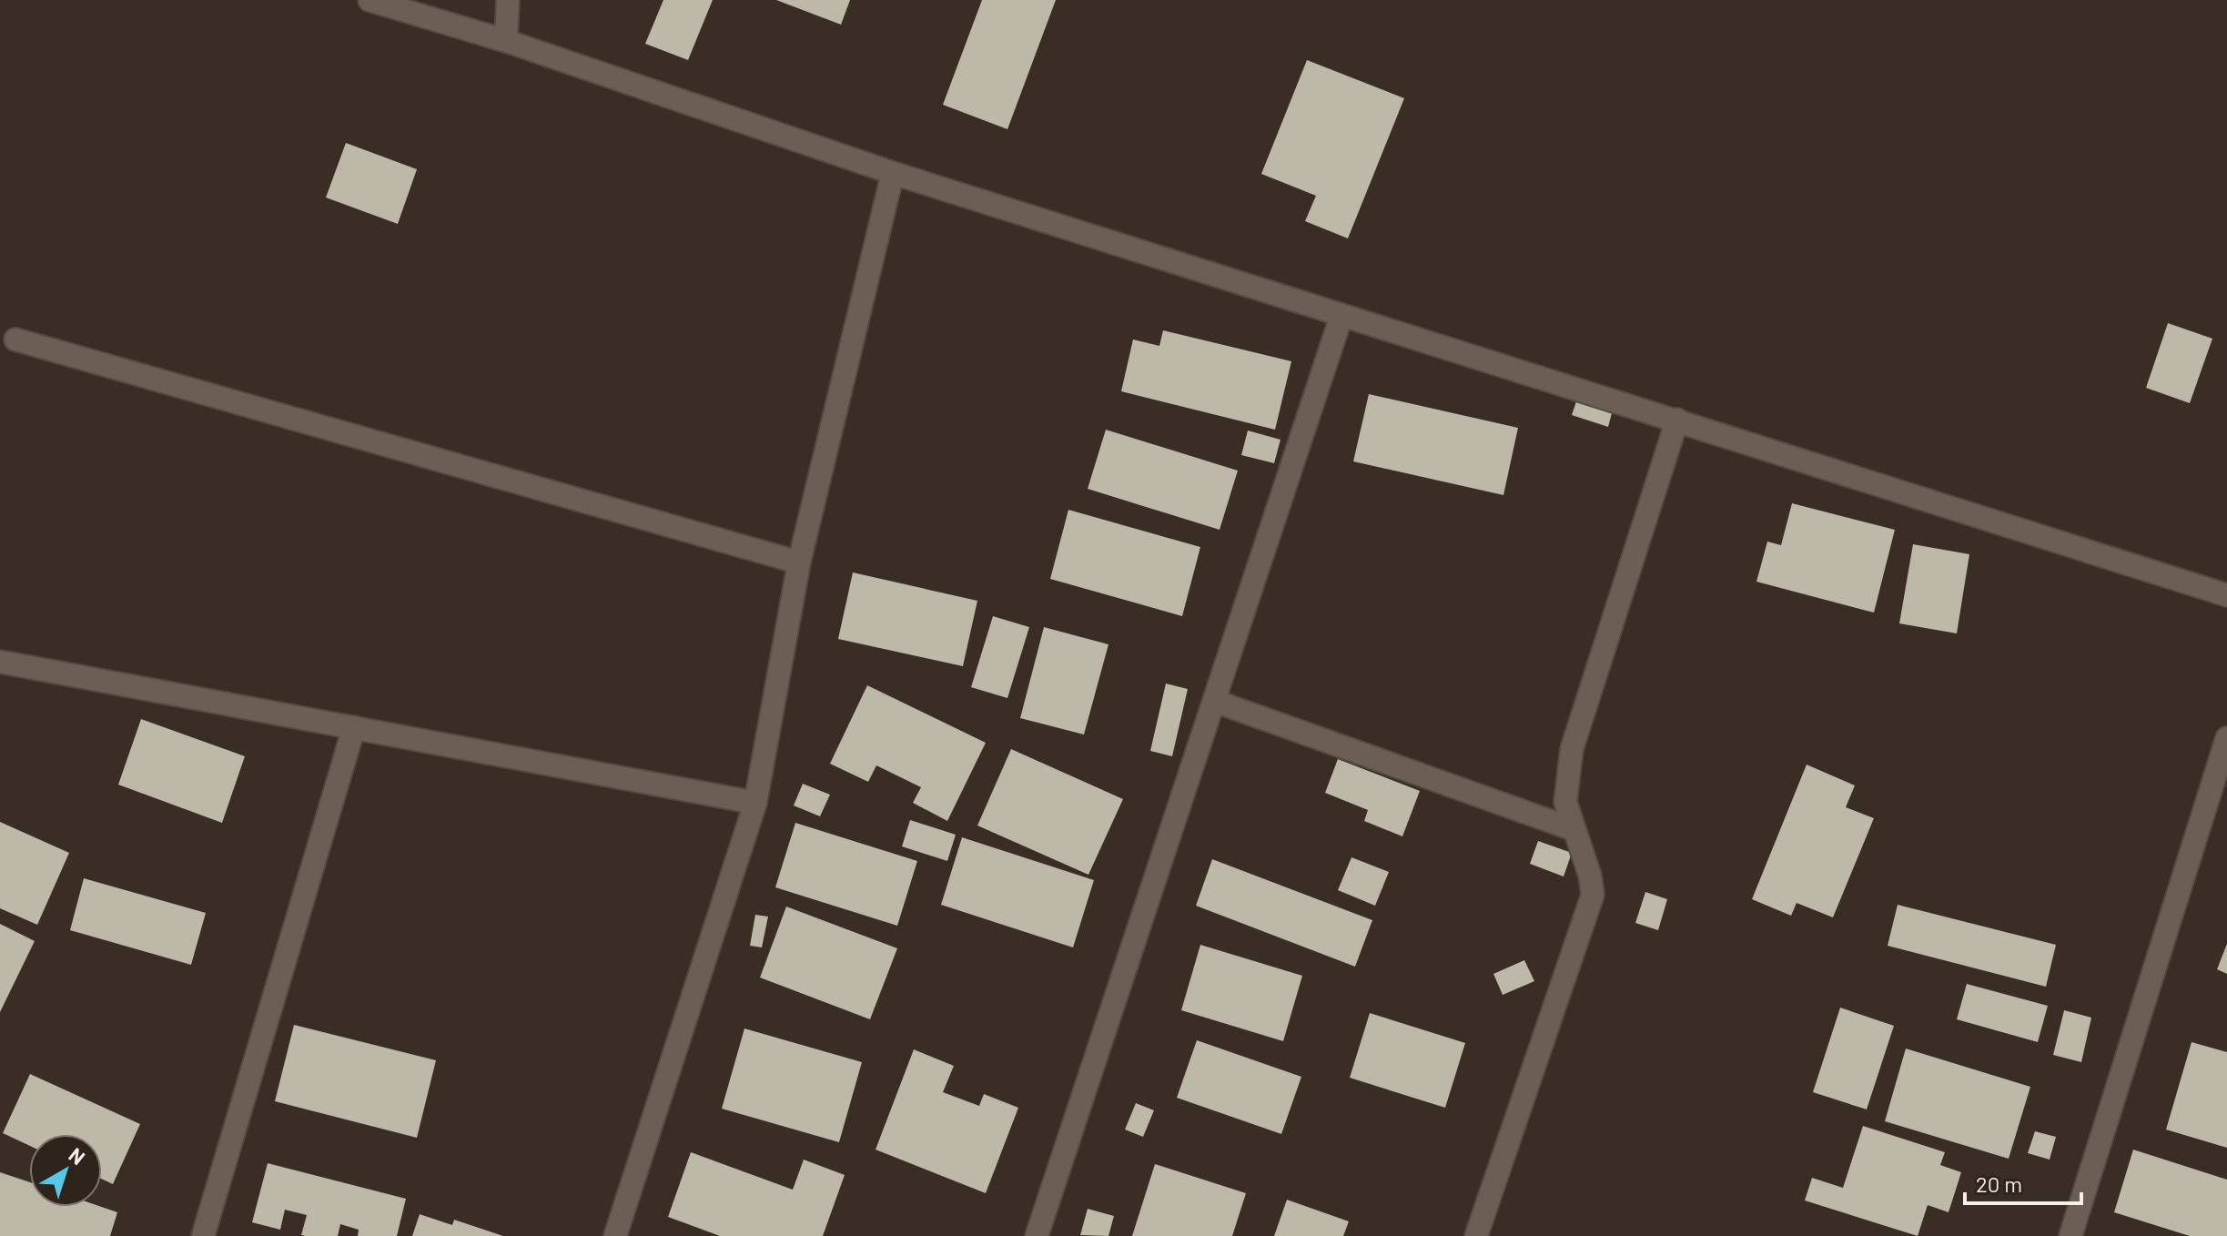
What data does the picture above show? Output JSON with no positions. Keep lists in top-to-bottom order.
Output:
{
  "scale_bar": "20 m",
  "north": "top right"
}
